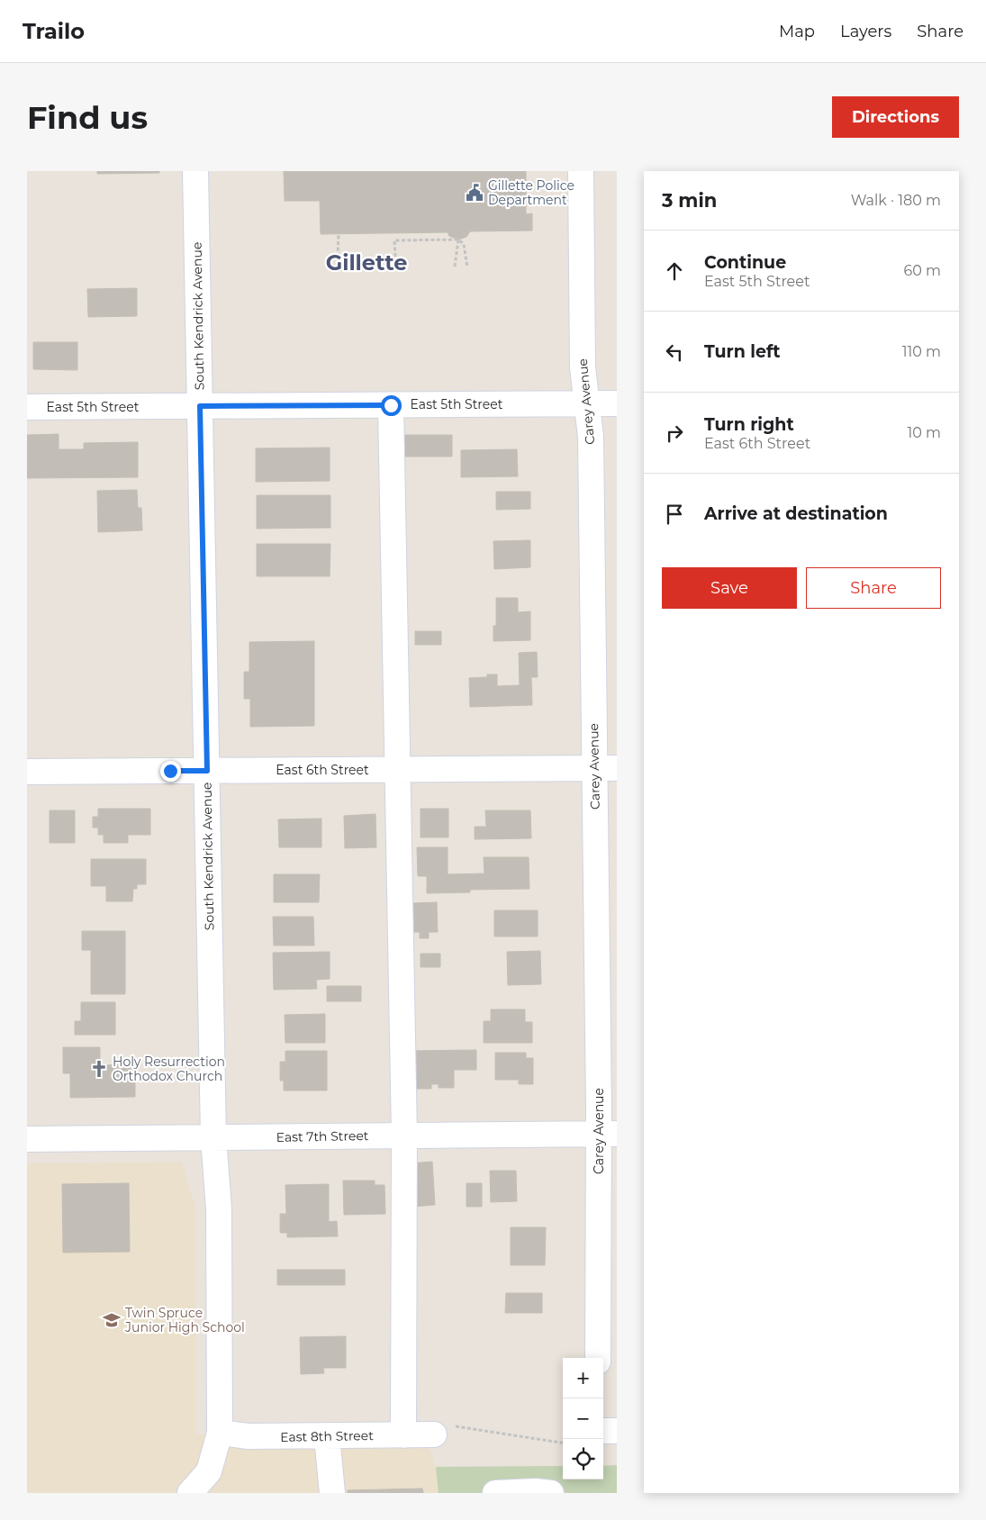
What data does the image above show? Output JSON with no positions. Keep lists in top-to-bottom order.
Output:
{
  "streets": {
    "street": [
      "South Kendrick Avenue",
      "Carey Avenue",
      "East 5th Street",
      "East 6th Street",
      "East 7th Street",
      "East 8th Street"
    ]
  },
  "crossings": [
    ["South Kendrick Avenue", "East 5th Street"],
    ["South Kendrick Avenue", "East 6th Street"],
    ["South Kendrick Avenue", "East 7th Street"],
    ["South Kendrick Avenue", "East 8th Street"],
    ["Carey Avenue", "East 5th Street"],
    ["Carey Avenue", "East 6th Street"],
    ["Carey Avenue", "East 7th Street"]
  ],
  "districts": ["Gillette"],
  "places": {
    "public building": ["Gillette Police Department"],
    "church": ["Holy Resurrection Orthodox Church"],
    "school or university": ["Twin Spruce Junior High School"]
  },
  "page": {
    "header": "Trailo",
    "nav": ["Map", "Layers", "Share"],
    "buttons": [
      "Directions",
      ["Save", "Share"]
    ],
    "title": "Find us",
    "heading": ["3 min", "Walk · 180 m"],
    "list": [
      ["Continue", "East 5th Street", "60 m"],
      ["Turn left", "110 m"],
      ["Turn right", "East 6th Street", "10 m"],
      "Arrive at destination"
    ],
    "map_buttons": ["+", "−"]
  }
}
